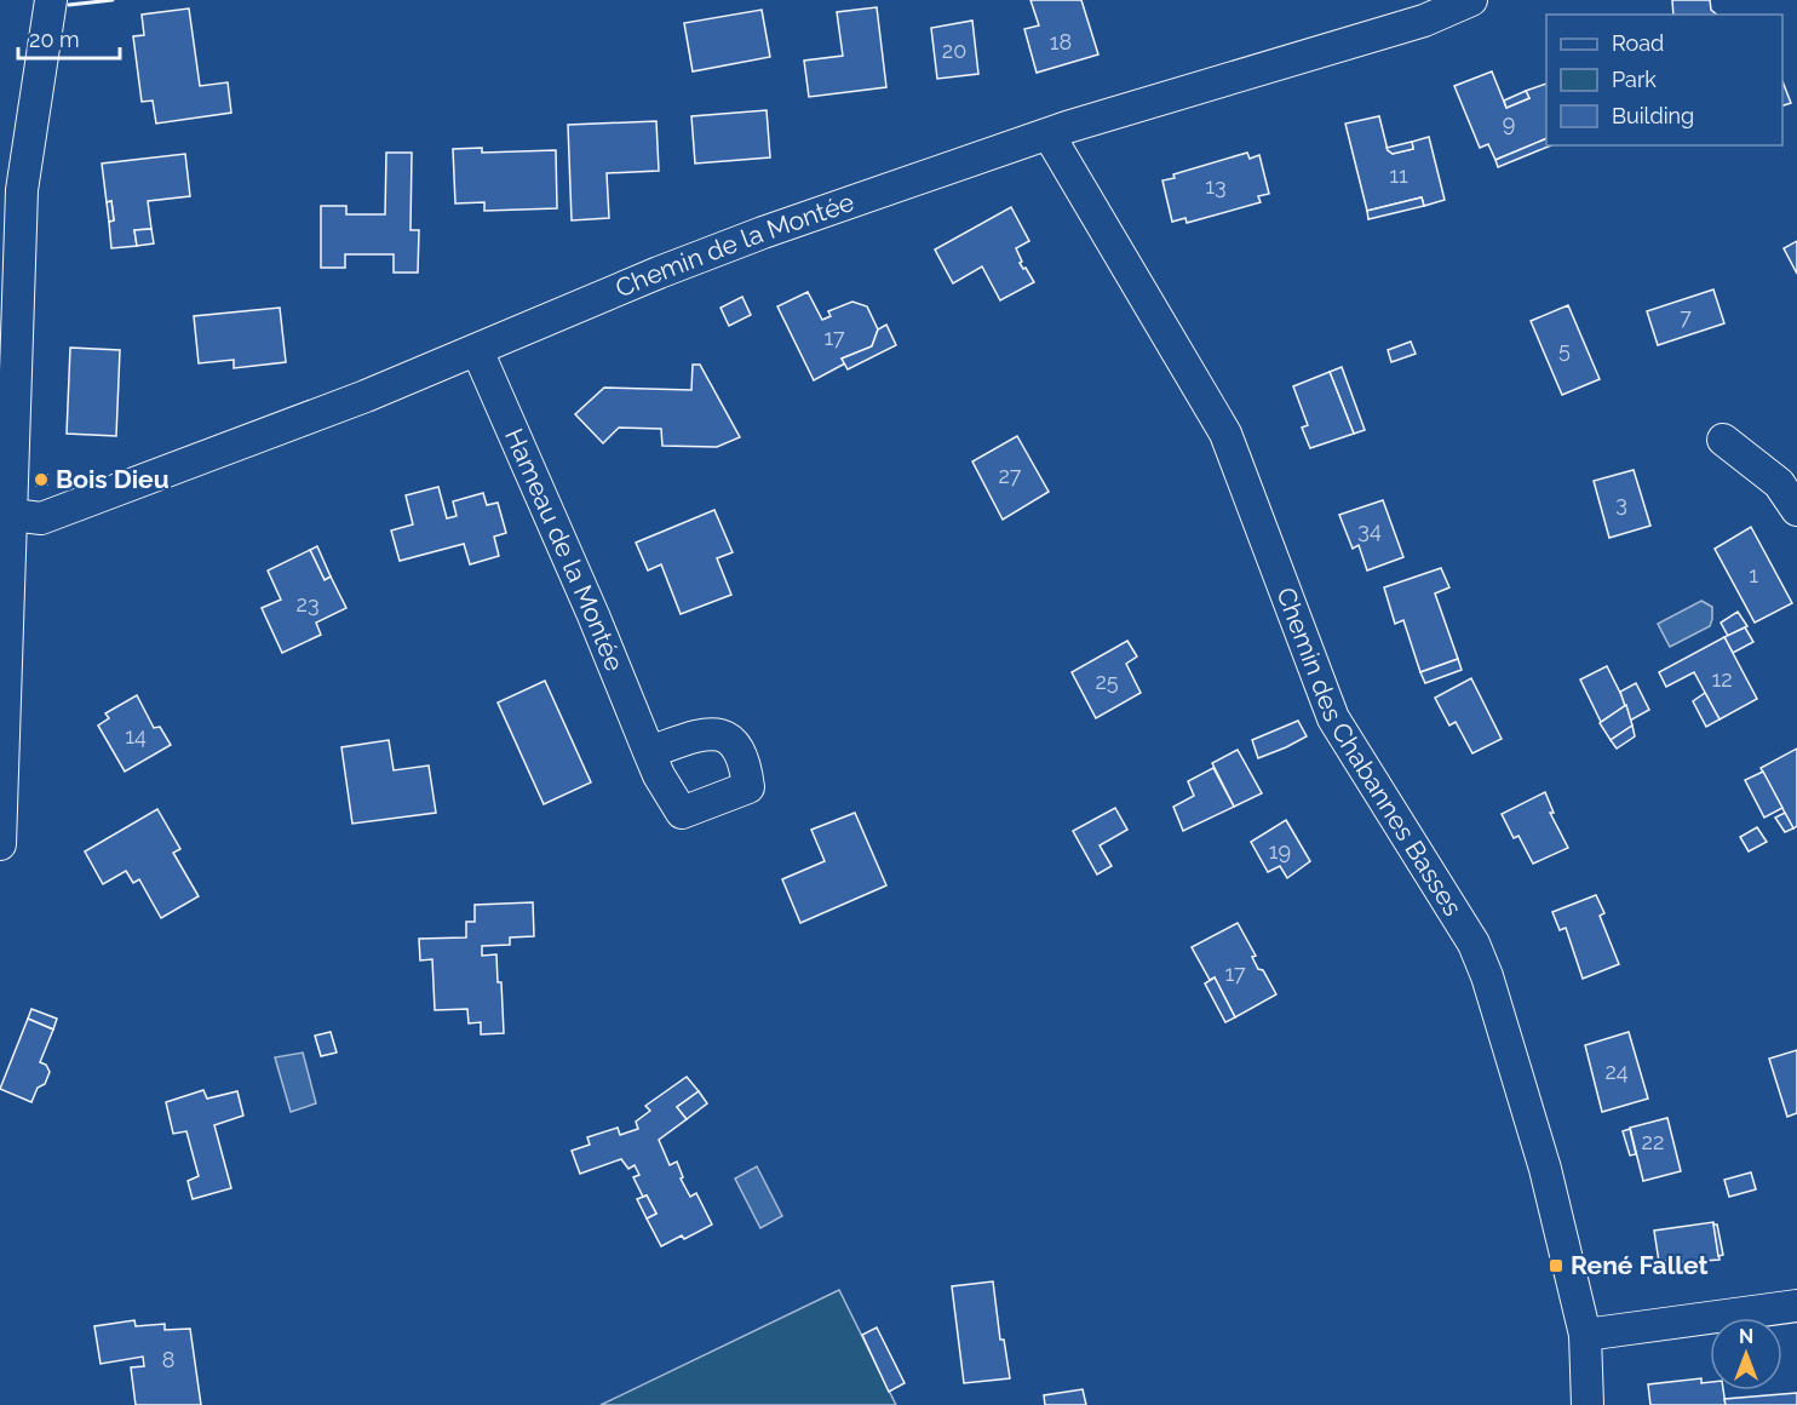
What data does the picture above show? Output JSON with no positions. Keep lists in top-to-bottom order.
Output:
{
  "streets": {
    "street": ["Chemin de la Montée", "Hameau de la Montée", "Chemin des Chabannes Basses"]
  },
  "crossings": [
    ["Chemin de la Montée", "Hameau de la Montée"],
    ["Chemin de la Montée", "Chemin des Chabannes Basses"]
  ],
  "places": {
    "other": ["Bois Dieu"],
    "transit": ["René Fallet"]
  },
  "house_numbers": [
    "18",
    "20",
    "9",
    "11",
    "13",
    "7",
    "17",
    "5",
    "27",
    "3",
    "34",
    "1",
    "23",
    "12",
    "25",
    "14",
    "19",
    "17",
    "24",
    "22",
    "8"
  ],
  "legend": ["Road", "Park", "Building"],
  "scale_bar": "20 m",
  "north": "top"
}
